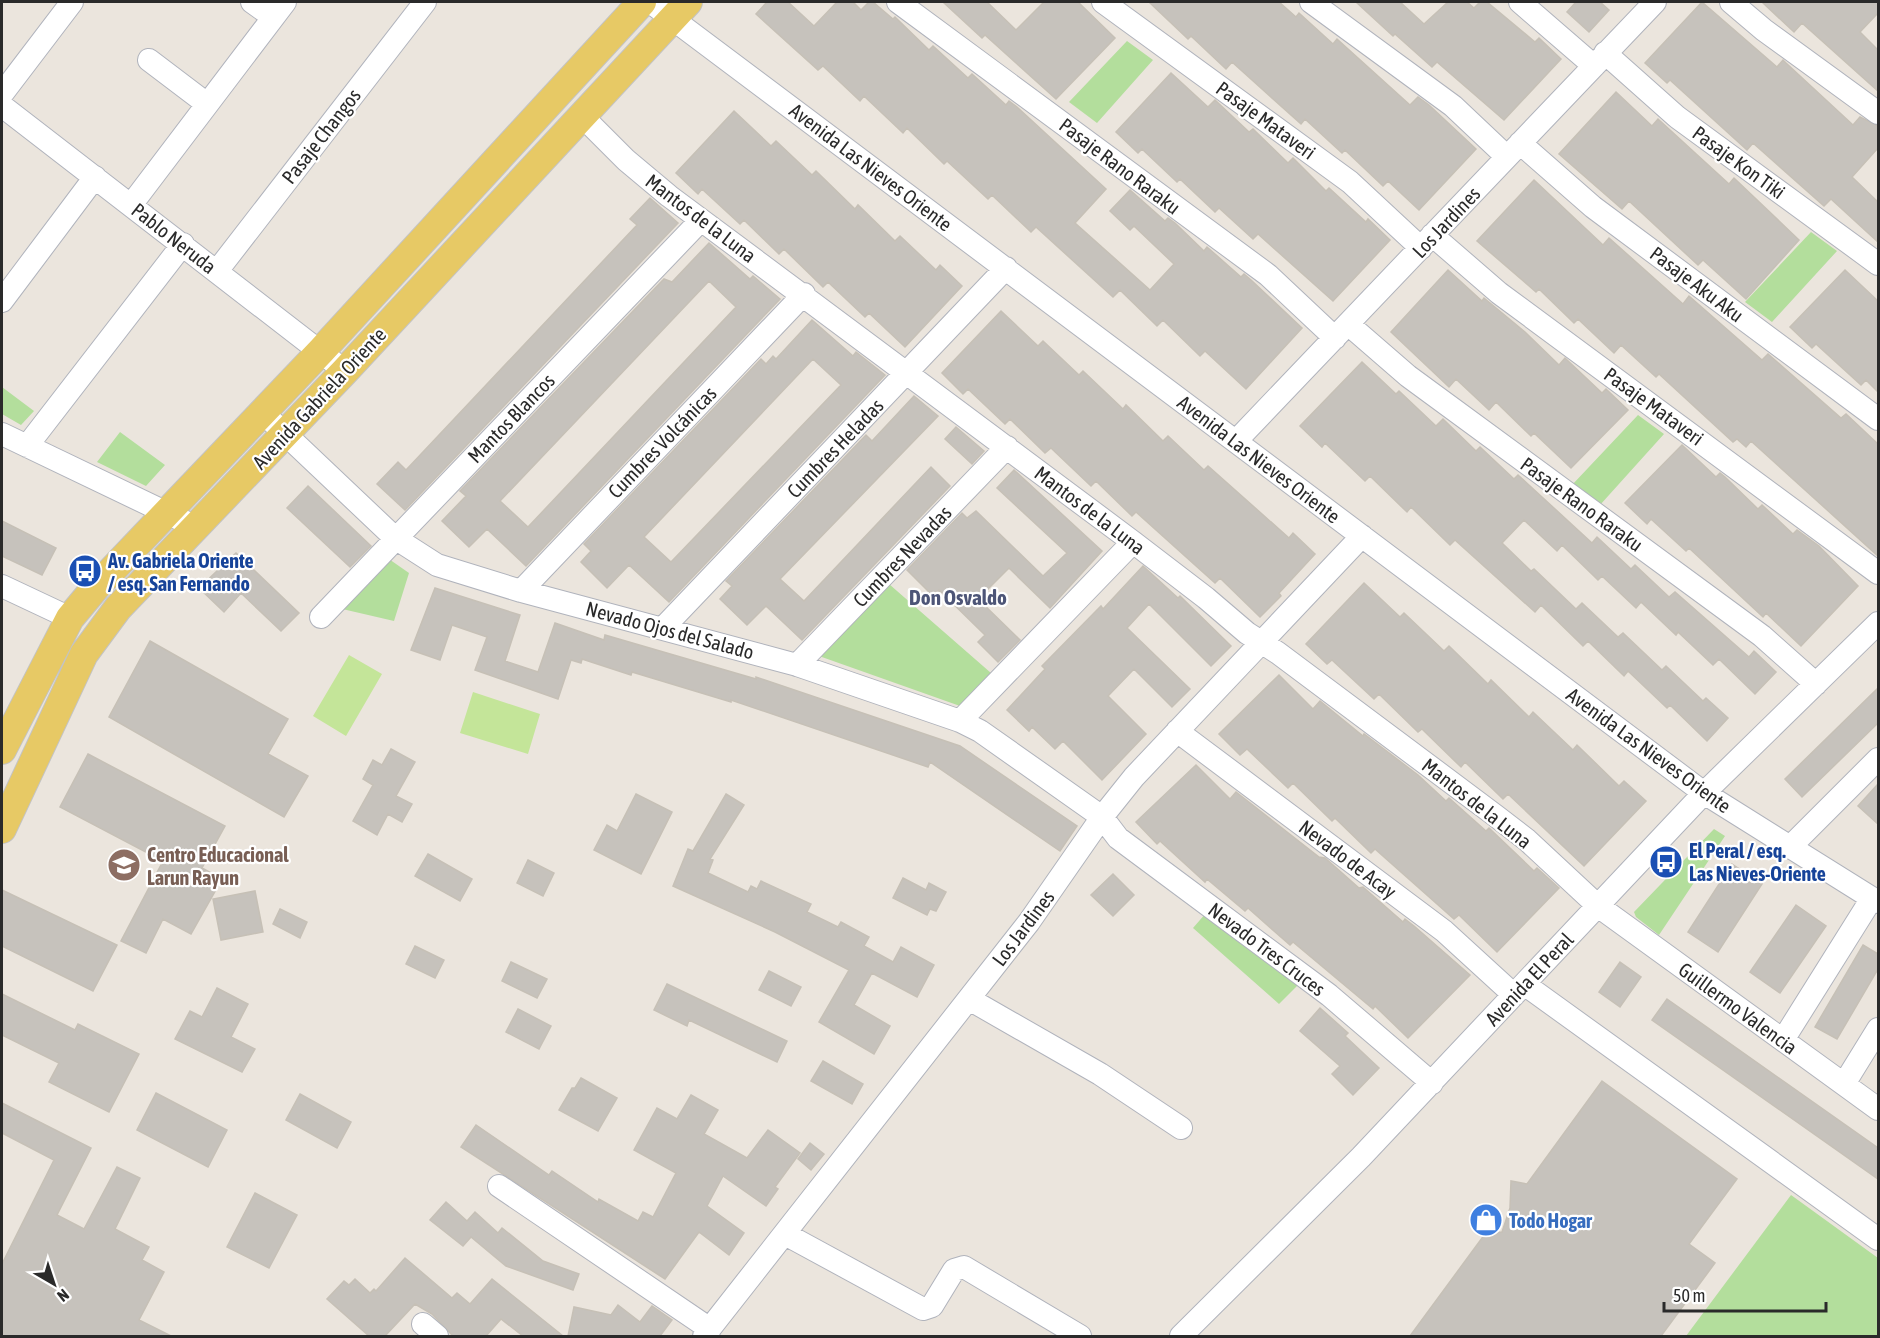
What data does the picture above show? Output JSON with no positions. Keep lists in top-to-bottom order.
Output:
{
  "streets": {
    "main road": ["Avenida Gabriela Oriente"],
    "street": [
      "Pasaje Mataveri",
      "Pasaje Changos",
      "Pasaje Kon Tiki",
      "Pasaje Rano Raraku",
      "Avenida Las Nieves Oriente",
      "Mantos de la Luna",
      "Los Jardines",
      "Pablo Neruda",
      "Pasaje Aku Aku",
      "Mantos Blancos",
      "Cumbres Volcánicas",
      "Cumbres Heladas",
      "Cumbres Nevadas",
      "Nevado Ojos del Salado",
      "Nevado de Acay",
      "Nevado Tres Cruces",
      "Avenida El Peral",
      "Guillermo Valencia"
    ]
  },
  "crossings": [
    ["Pasaje Mataveri", "Los Jardines"],
    ["Pasaje Changos", "Pablo Neruda"],
    ["Pasaje Kon Tiki", "Los Jardines"],
    ["Pasaje Rano Raraku", "Los Jardines"],
    ["Pasaje Rano Raraku", "Avenida El Peral"],
    ["Avenida Las Nieves Oriente", "Los Jardines"],
    ["Avenida Las Nieves Oriente", "Avenida Gabriela Oriente"],
    ["Avenida Las Nieves Oriente", "Cumbres Heladas"],
    ["Avenida Las Nieves Oriente", "Avenida El Peral"],
    ["Mantos de la Luna", "Los Jardines"],
    ["Mantos de la Luna", "Avenida Gabriela Oriente"],
    ["Mantos de la Luna", "Mantos Blancos"],
    ["Mantos de la Luna", "Cumbres Volcánicas"],
    ["Mantos de la Luna", "Cumbres Heladas"],
    ["Mantos de la Luna", "Cumbres Nevadas"],
    ["Mantos de la Luna", "Avenida El Peral"],
    ["Mantos de la Luna", "Guillermo Valencia"],
    ["Los Jardines", "Pasaje Aku Aku"],
    ["Los Jardines", "Nevado Ojos del Salado"],
    ["Los Jardines", "Nevado de Acay"],
    ["Los Jardines", "Nevado Tres Cruces"],
    ["Pablo Neruda", "Avenida Gabriela Oriente"],
    ["Avenida Gabriela Oriente", "Nevado Ojos del Salado"],
    ["Mantos Blancos", "Nevado Ojos del Salado"],
    ["Cumbres Volcánicas", "Nevado Ojos del Salado"],
    ["Cumbres Heladas", "Nevado Ojos del Salado"],
    ["Cumbres Nevadas", "Nevado Ojos del Salado"],
    ["Nevado Ojos del Salado", "Nevado Tres Cruces"],
    ["Nevado de Acay", "Avenida El Peral"],
    ["Nevado Tres Cruces", "Avenida El Peral"],
    ["Avenida El Peral", "Guillermo Valencia"]
  ],
  "districts": ["Don Osvaldo"],
  "places": {
    "bus stop": ["Av. Gabriela Oriente / esq. San Fernando", "El Peral / esq. Las Nieves-Oriente"],
    "school or university": ["Centro Educacional Larun Rayun"],
    "shop": ["Todo Hogar"]
  },
  "scale_bar": "50 m",
  "north": "bottom right"
}
